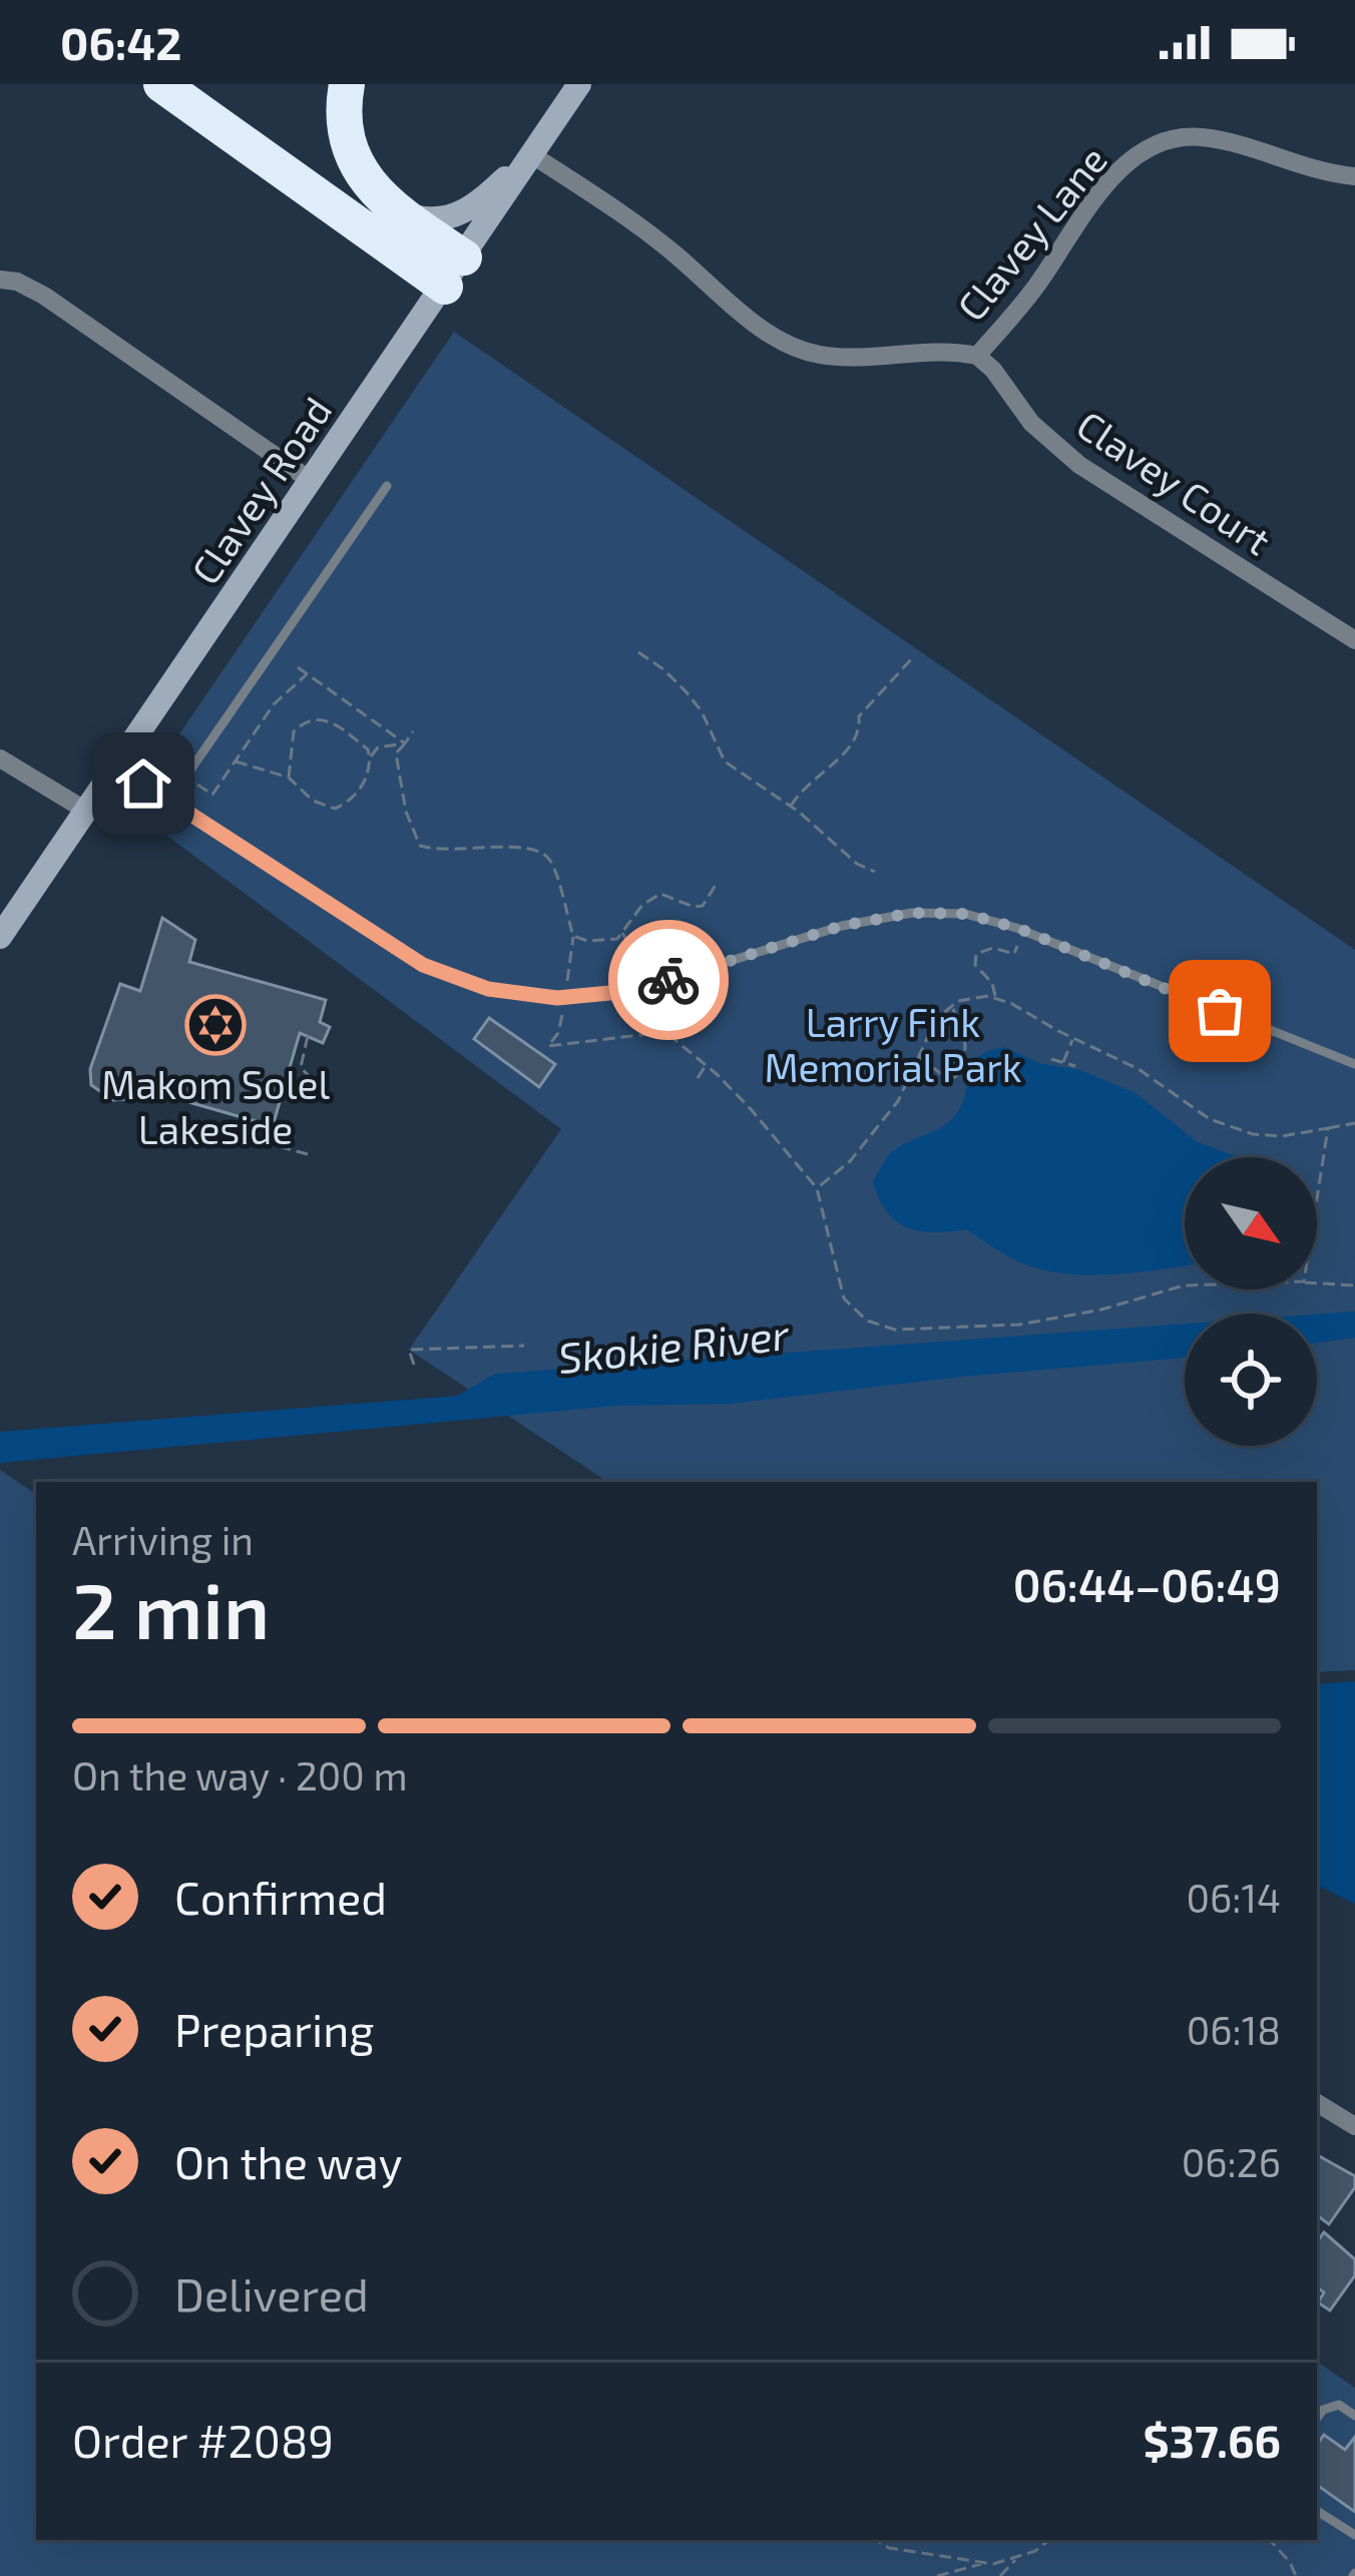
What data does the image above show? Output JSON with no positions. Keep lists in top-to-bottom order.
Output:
{
  "streets": {
    "main road": ["Clavey Road"],
    "street": ["Clavey Lane", "Clavey Court"]
  },
  "crossings": [
    ["Clavey Lane", "Clavey Court"],
    ["Clavey Lane", "Clavey Road"]
  ],
  "water": ["Skokie River"],
  "parks": ["Larry Fink Memorial Park"],
  "places": {
    "synagogue": ["Makom Solel Lakeside"]
  },
  "north": "bottom right",
  "page": {
    "status": "06:42",
    "heading": ["2 min", "Arriving in", "06:44–06:49"],
    "panel": ["Order #2089", "$37.66"],
    "bar": "On the way · 200 m",
    "list": [
      ["Confirmed", "06:14"],
      ["Preparing", "06:18"],
      ["On the way", "06:26"],
      "Delivered"
    ]
  }
}
